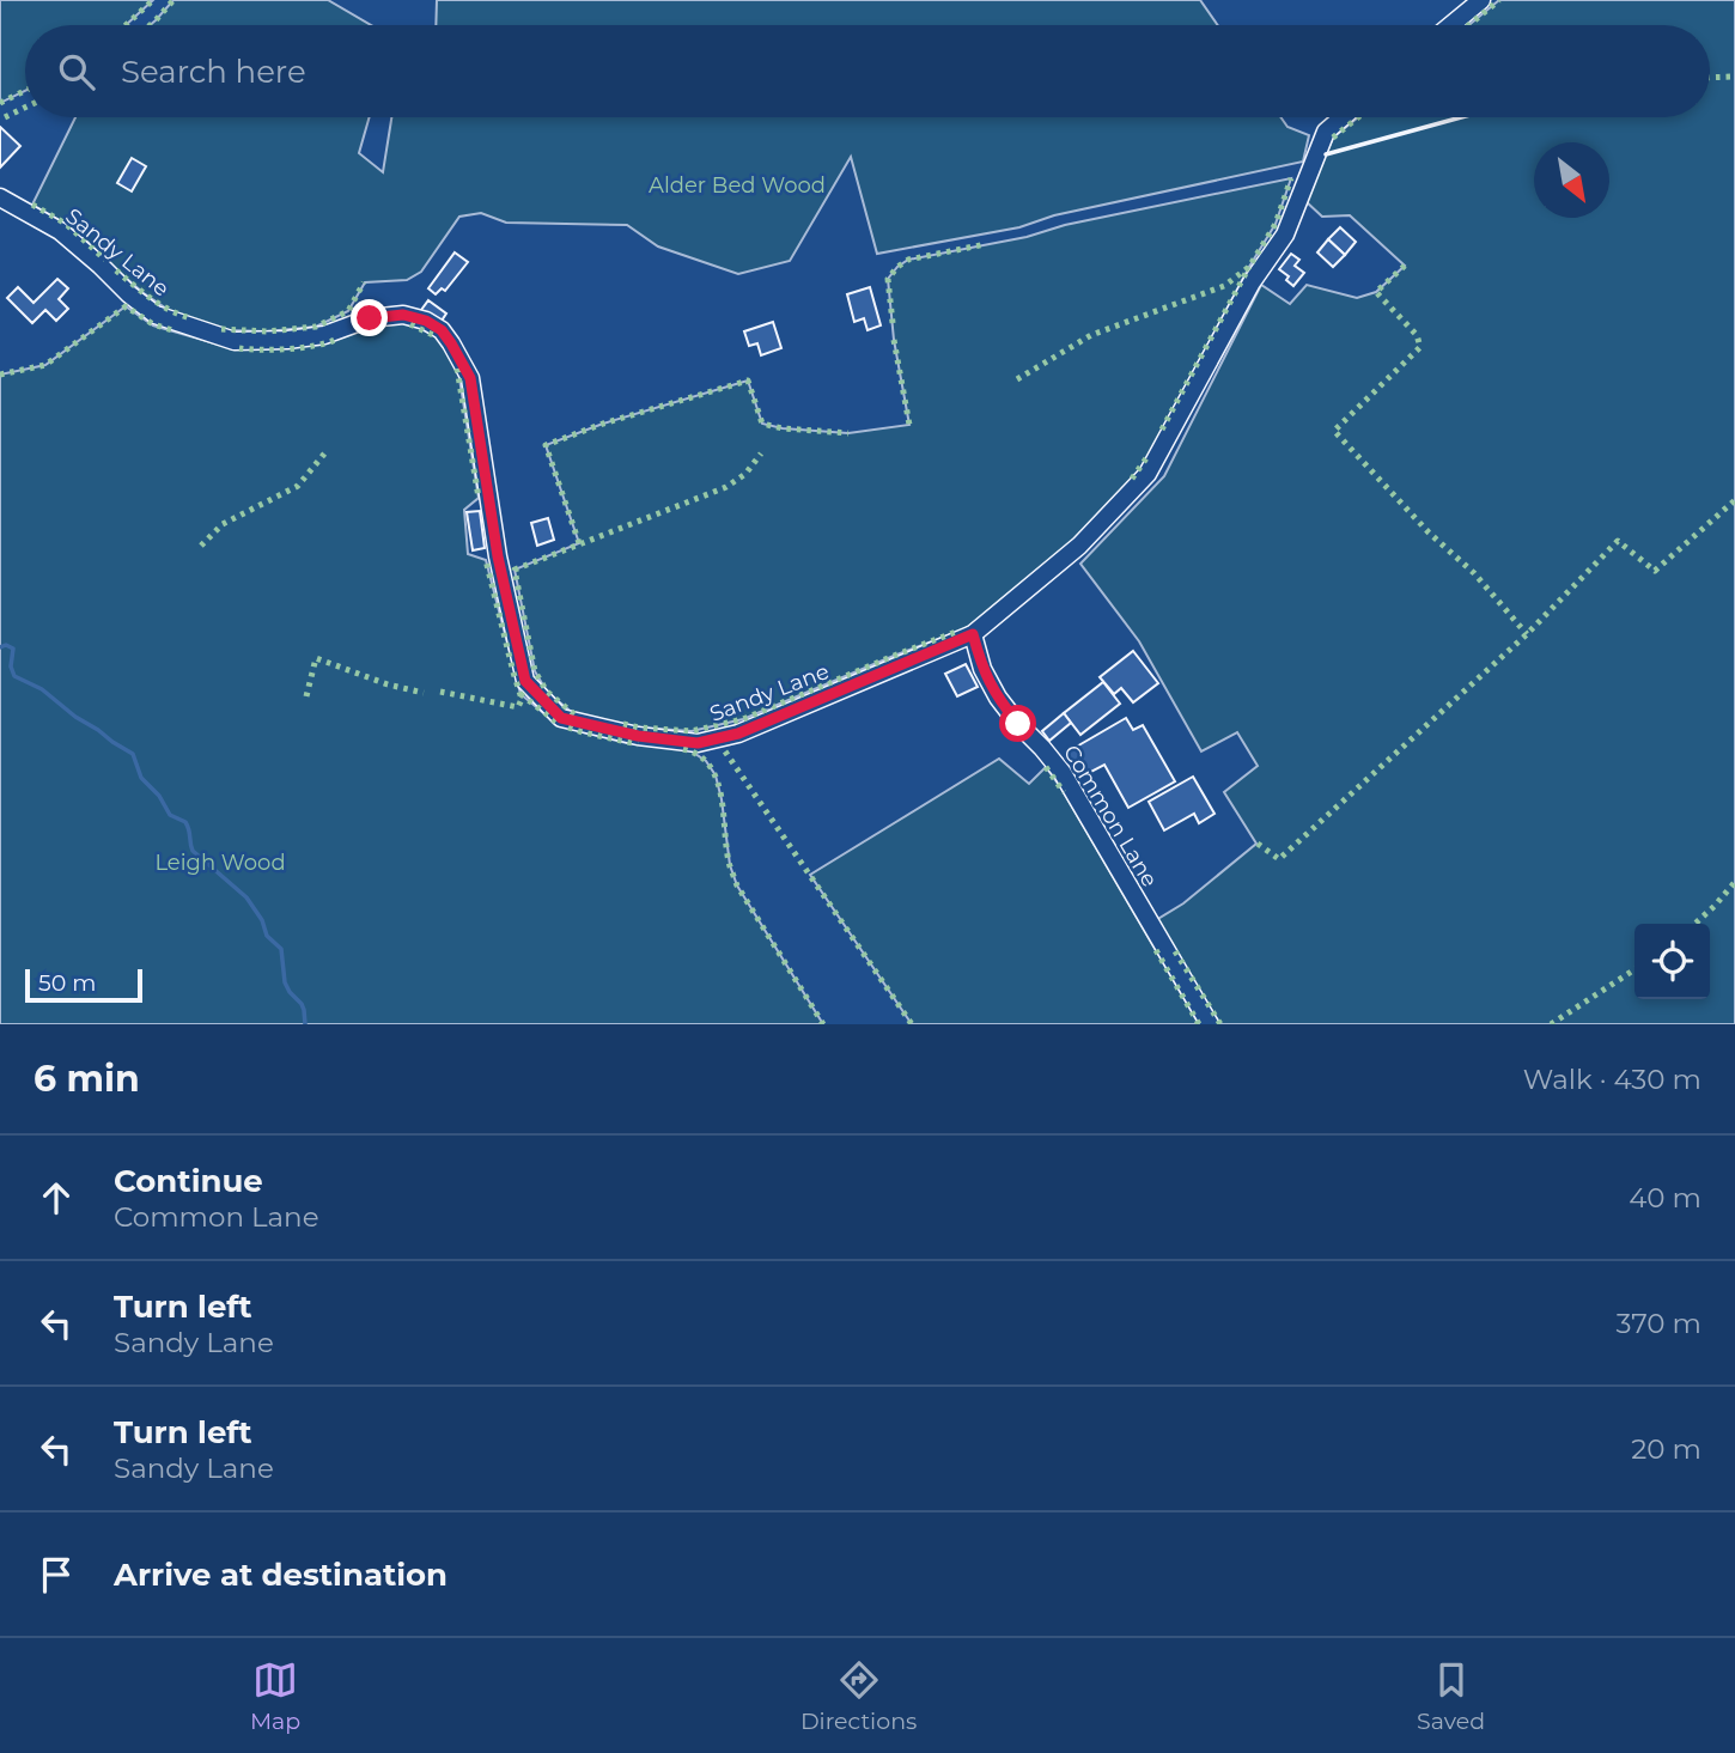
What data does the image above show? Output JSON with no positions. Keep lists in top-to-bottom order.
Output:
{
  "streets": {
    "street": ["Sandy Lane", "Common Lane"]
  },
  "crossings": [
    ["Sandy Lane", "Common Lane"]
  ],
  "parks": ["Alder Bed Wood", "Leigh Wood"],
  "scale_bar": "50 m",
  "north": "bottom right",
  "page": {
    "search": "Search here",
    "scale": "50 m",
    "heading": ["6 min", "Walk · 430 m"],
    "list": [
      ["Continue", "Common Lane", "40 m"],
      ["Turn left", "Sandy Lane", "370 m"],
      ["Turn left", "Sandy Lane", "20 m"],
      "Arrive at destination"
    ],
    "nav": ["Map", "Directions", "Saved"]
  }
}
